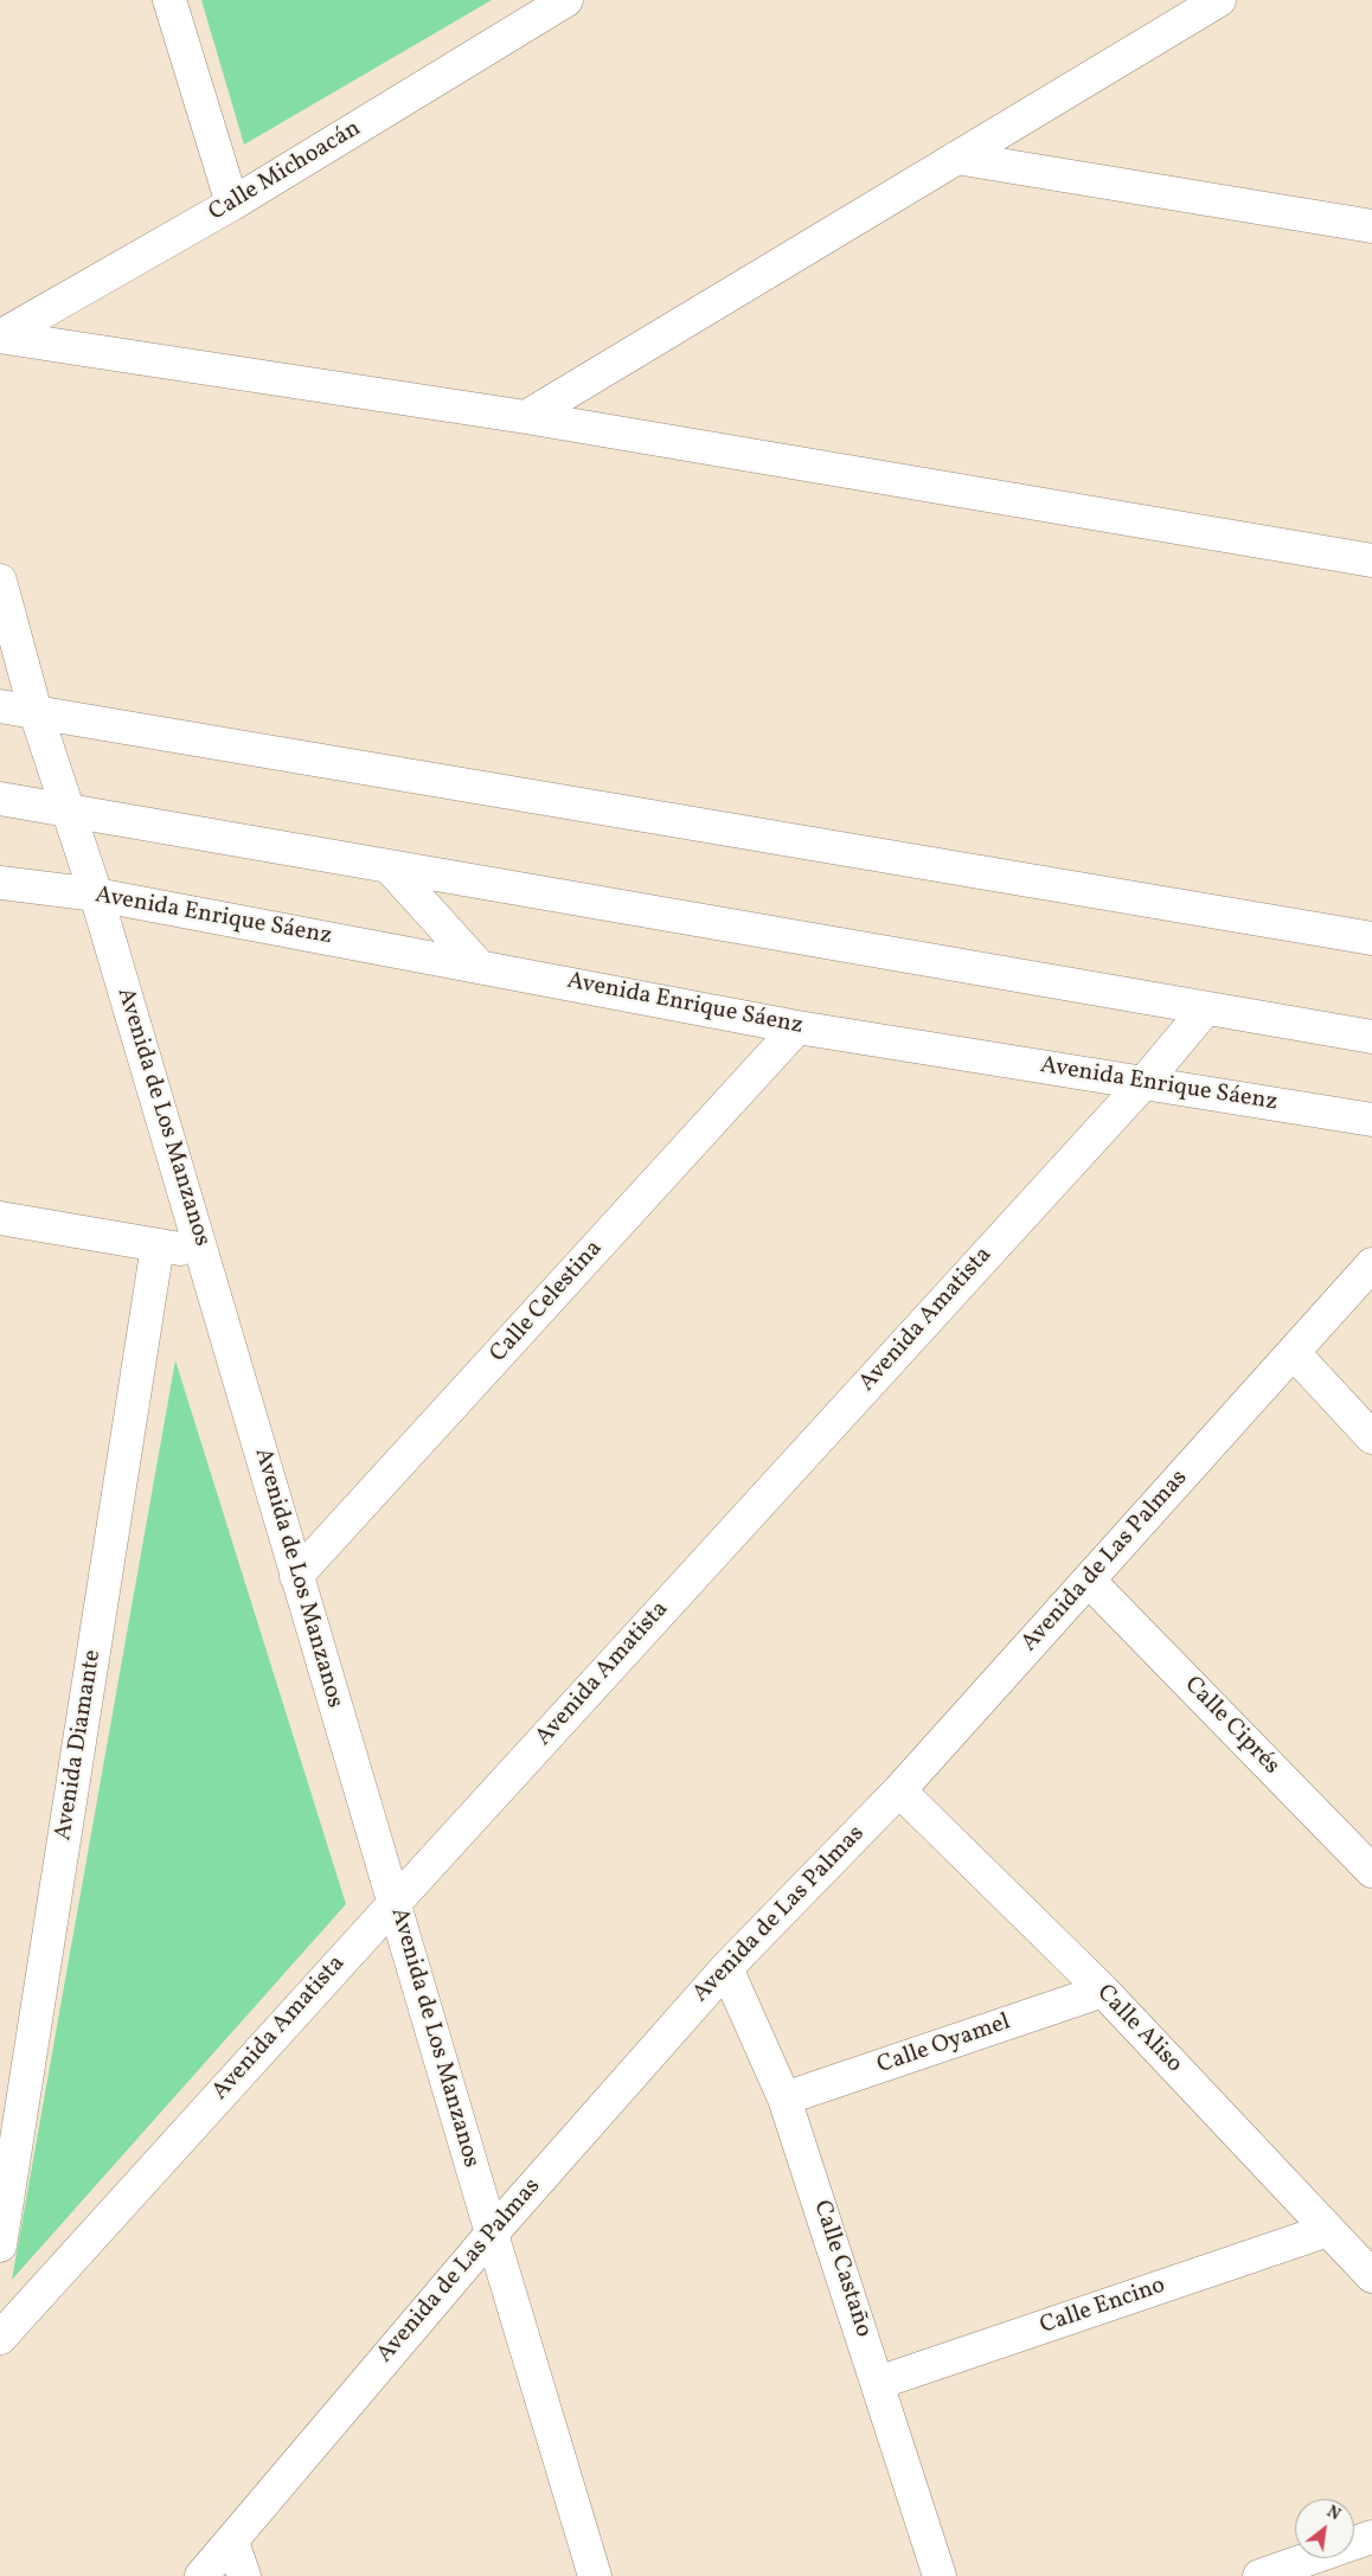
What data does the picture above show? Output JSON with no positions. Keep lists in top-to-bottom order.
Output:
{
  "streets": {
    "street": [
      "Calle Michoacán",
      "Avenida Enrique Sáenz",
      "Avenida de Los Manzanos",
      "Calle Celestina",
      "Avenida Amatista",
      "Avenida de Las Palmas",
      "Calle Ciprés",
      "Avenida Diamante",
      "Calle Aliso",
      "Calle Oyamel",
      "Calle Castaño",
      "Calle Encino"
    ]
  },
  "crossings": [
    ["Avenida Enrique Sáenz", "Avenida de Los Manzanos"],
    ["Avenida Enrique Sáenz", "Calle Celestina"],
    ["Avenida Enrique Sáenz", "Avenida Amatista"],
    ["Avenida de Los Manzanos", "Calle Celestina"],
    ["Avenida de Los Manzanos", "Avenida Amatista"],
    ["Avenida de Los Manzanos", "Avenida de Las Palmas"],
    ["Avenida de Las Palmas", "Calle Ciprés"],
    ["Avenida de Las Palmas", "Calle Aliso"],
    ["Avenida de Las Palmas", "Calle Castaño"],
    ["Calle Aliso", "Calle Oyamel"],
    ["Calle Aliso", "Calle Encino"],
    ["Calle Oyamel", "Calle Castaño"],
    ["Calle Castaño", "Calle Encino"]
  ],
  "north": "top right"
}
